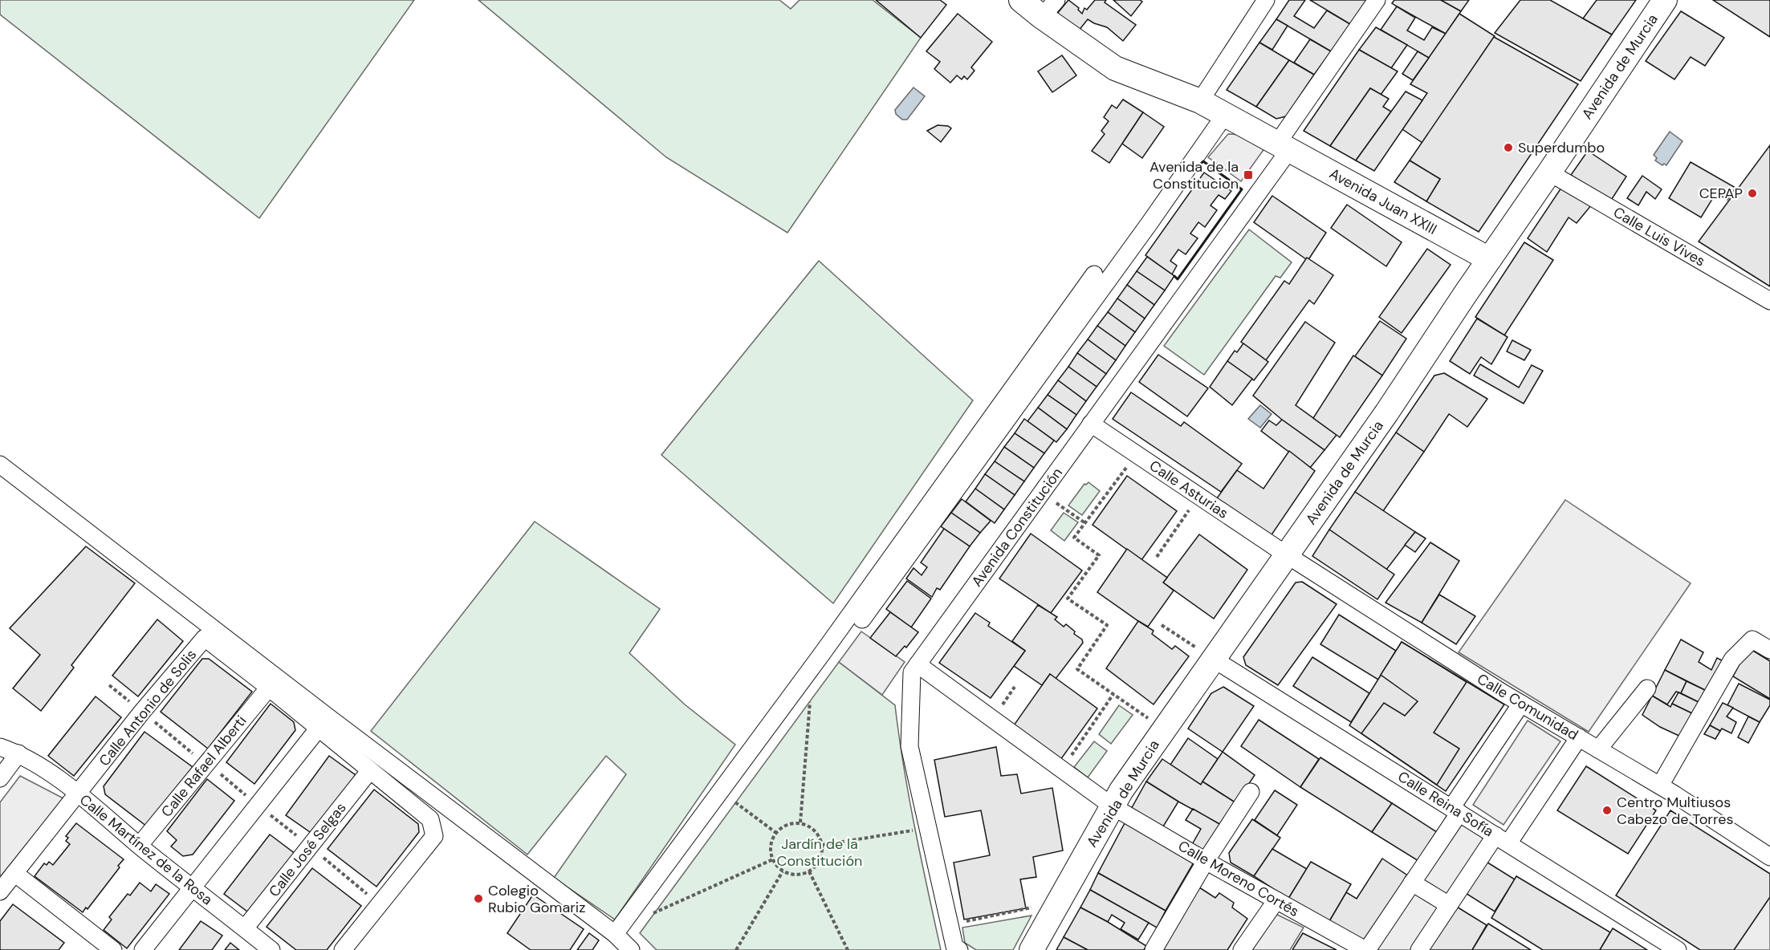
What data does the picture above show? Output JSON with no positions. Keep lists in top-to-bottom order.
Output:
{
  "streets": {
    "street": [
      "Avenida de Murcia",
      "Avenida Juan XXIII",
      "Calle Luis Vives",
      "Calle Asturias",
      "Avenida Constitución",
      "Calle Comunidad",
      "Calle Antonio de Solis",
      "Calle Rafael Alberti",
      "Calle Reina Sofía",
      "Calle Martínez de la Rosa",
      "Calle José Selgas",
      "Calle Moreno Cortés"
    ]
  },
  "crossings": [
    ["Avenida de Murcia", "Avenida Juan XXIII"],
    ["Avenida de Murcia", "Calle Luis Vives"],
    ["Avenida de Murcia", "Calle Asturias"],
    ["Avenida de Murcia", "Calle Comunidad"],
    ["Avenida de Murcia", "Calle Reina Sofía"],
    ["Avenida de Murcia", "Calle Moreno Cortés"],
    ["Avenida Juan XXIII", "Avenida Constitución"],
    ["Calle Asturias", "Avenida Constitución"],
    ["Calle Asturias", "Calle Comunidad"],
    ["Avenida Constitución", "Calle Moreno Cortés"],
    ["Calle Antonio de Solis", "Calle Rafael Alberti"],
    ["Calle Antonio de Solis", "Calle Martínez de la Rosa"],
    ["Calle Rafael Alberti", "Calle Martínez de la Rosa"],
    ["Calle Martínez de la Rosa", "Calle José Selgas"]
  ],
  "parks": ["Jardín de la Constitución"],
  "places": {
    "other": [
      "Superdumbo",
      "CEPAP",
      "Centro Multiusos Cabezo de Torres",
      "Colegio Rubio Gomariz"
    ],
    "transit": ["Avenida de la Constitucion"]
  }
}
